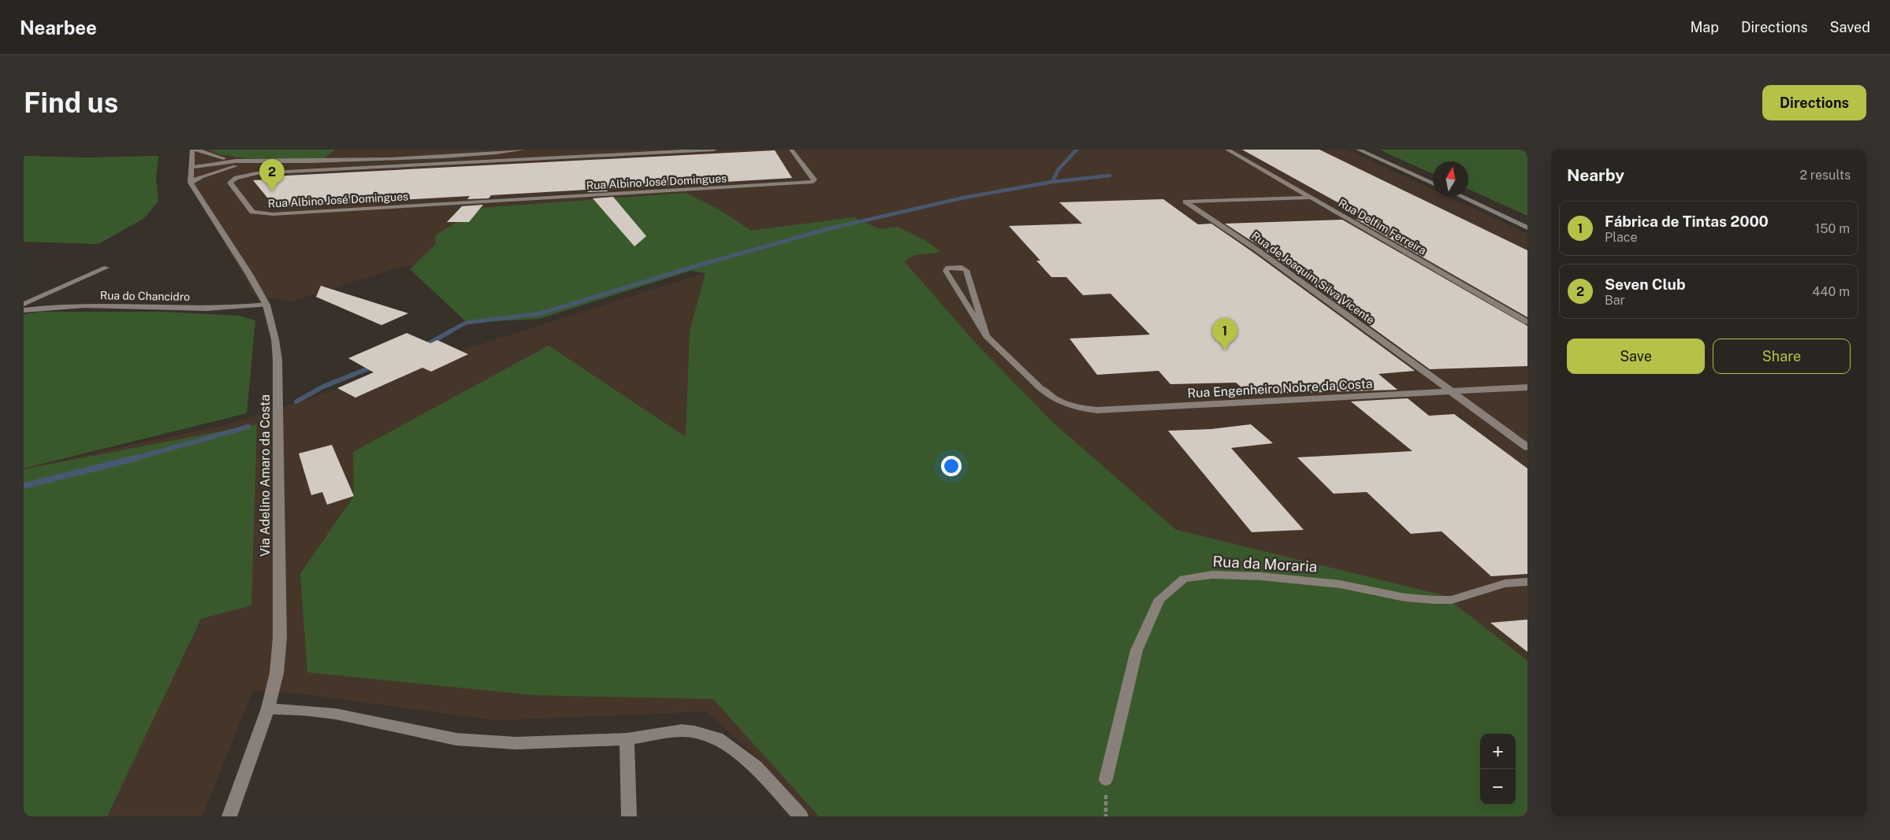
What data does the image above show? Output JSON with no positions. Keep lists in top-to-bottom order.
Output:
{
  "streets": {
    "street": [
      "Rua Albino José Domingues",
      "Rua Delfim Ferreira",
      "Rua de Joaquim Silva Vicente",
      "Rua do Chancidro",
      "Rua Engenheiro Nobre da Costa",
      "Via Adelino Amaro da Costa"
    ],
    "lane": ["Rua da Moraria"]
  },
  "crossings": [
    ["Rua Delfim Ferreira", "Rua de Joaquim Silva Vicente"],
    ["Rua de Joaquim Silva Vicente", "Rua Engenheiro Nobre da Costa"],
    ["Rua do Chancidro", "Via Adelino Amaro da Costa"]
  ],
  "north": "top",
  "page": {
    "header": "Nearbee",
    "nav": ["Map", "Directions", "Saved"],
    "buttons": [
      "Directions",
      ["Save", "Share"]
    ],
    "title": "Find us",
    "heading": ["Nearby", "2 results"],
    "pins": ["2", "1"],
    "list": [
      {
        "mark": "1",
        "name": "Fábrica de Tintas 2000",
        "note": "Place",
        "value": "150 m"
      },
      {
        "mark": "2",
        "name": "Seven Club",
        "note": "Bar",
        "value": "440 m"
      }
    ],
    "map_buttons": ["+", "−"]
  }
}
